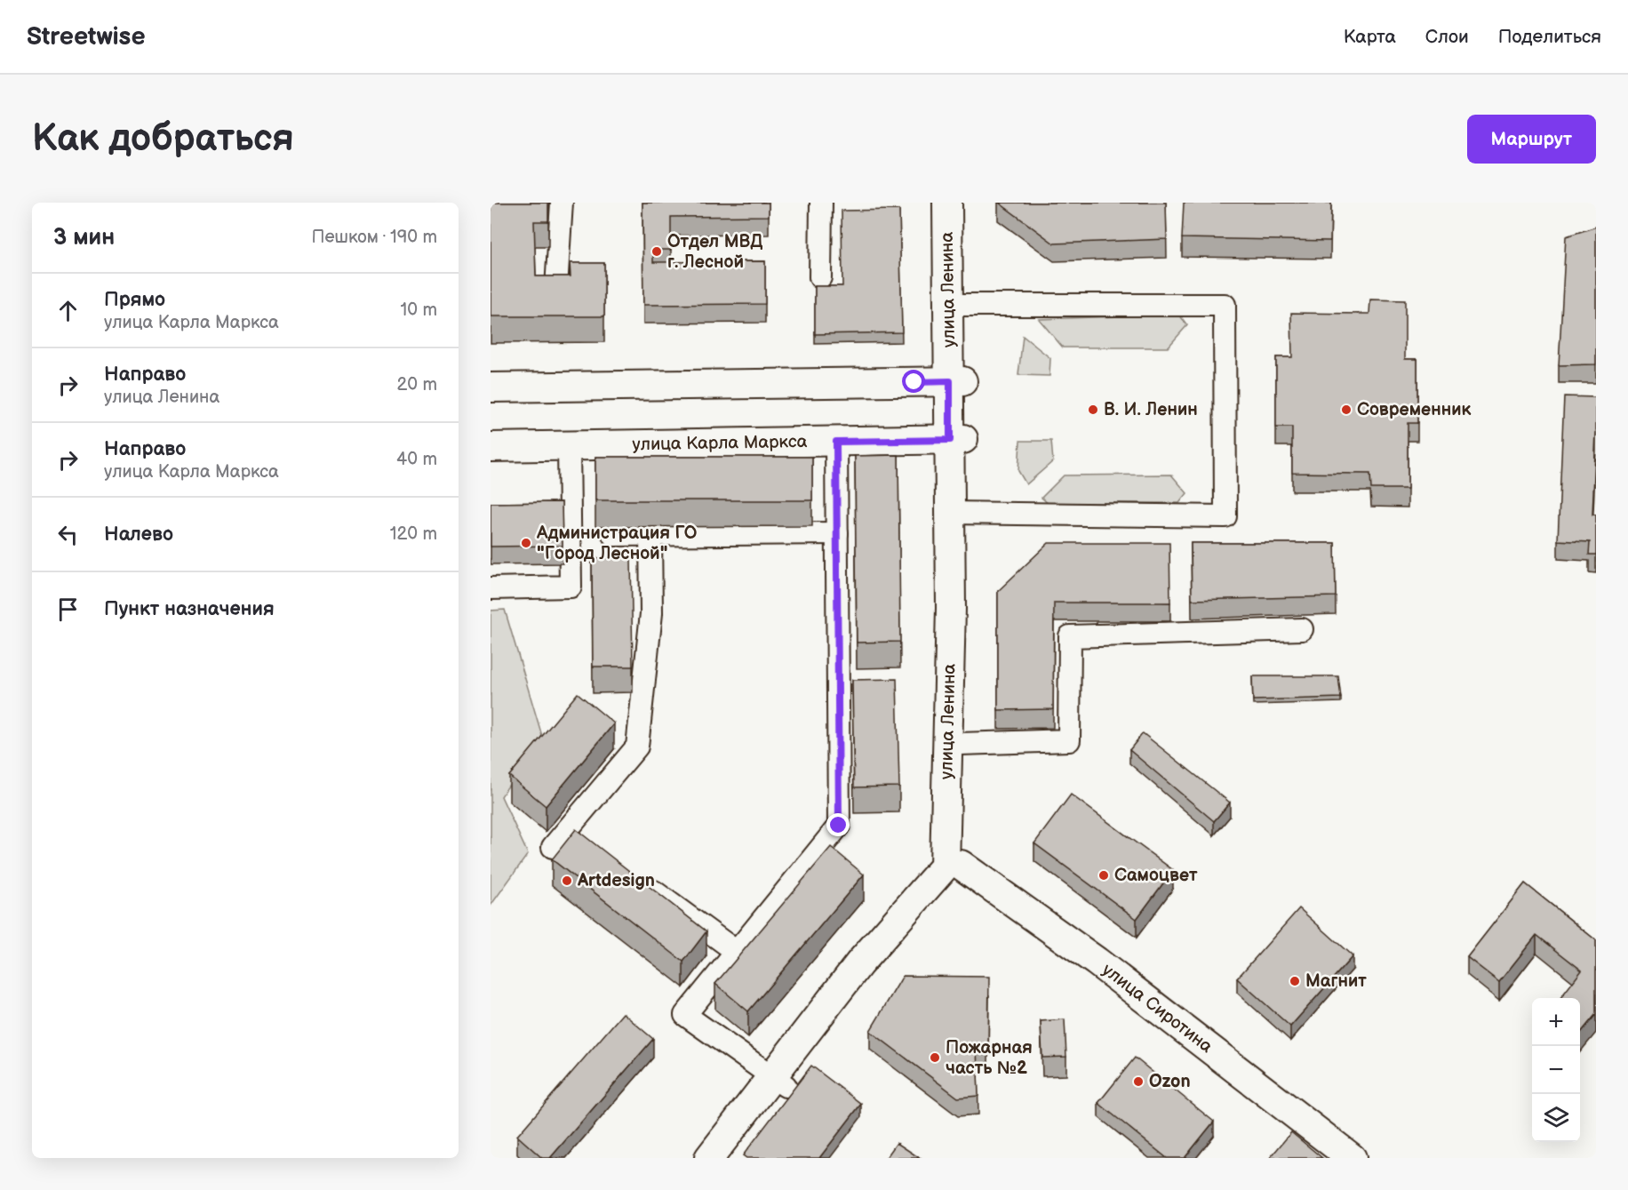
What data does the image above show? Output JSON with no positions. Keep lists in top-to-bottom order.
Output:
{
  "streets": {
    "main road": ["улица Ленина", "улица Карла Маркса", "улица Сиротина"]
  },
  "crossings": [
    ["улица Ленина", "улица Карла Маркса"],
    ["улица Ленина", "улица Сиротина"]
  ],
  "places": [
    "Отдел МВД г. Лесной",
    "В. И. Ленин",
    "Современник",
    "Администрация ГО \"Город Лесной\"",
    "Самоцвет",
    "Artdesign",
    "Магнит",
    "Пожарная часть №2",
    "Ozon"
  ],
  "page": {
    "header": "Streetwise",
    "nav": ["Карта", "Слои", "Поделиться"],
    "buttons": "Маршрут",
    "title": "Как добраться",
    "heading": ["3 мин", "Пешком · 190 m"],
    "list": [
      ["Прямо", "улица Карла Маркса", "10 m"],
      ["Направо", "улица Ленина", "20 m"],
      ["Направо", "улица Карла Маркса", "40 m"],
      ["Налево", "120 m"],
      "Пункт назначения"
    ],
    "map_buttons": ["+", "−"]
  }
}
